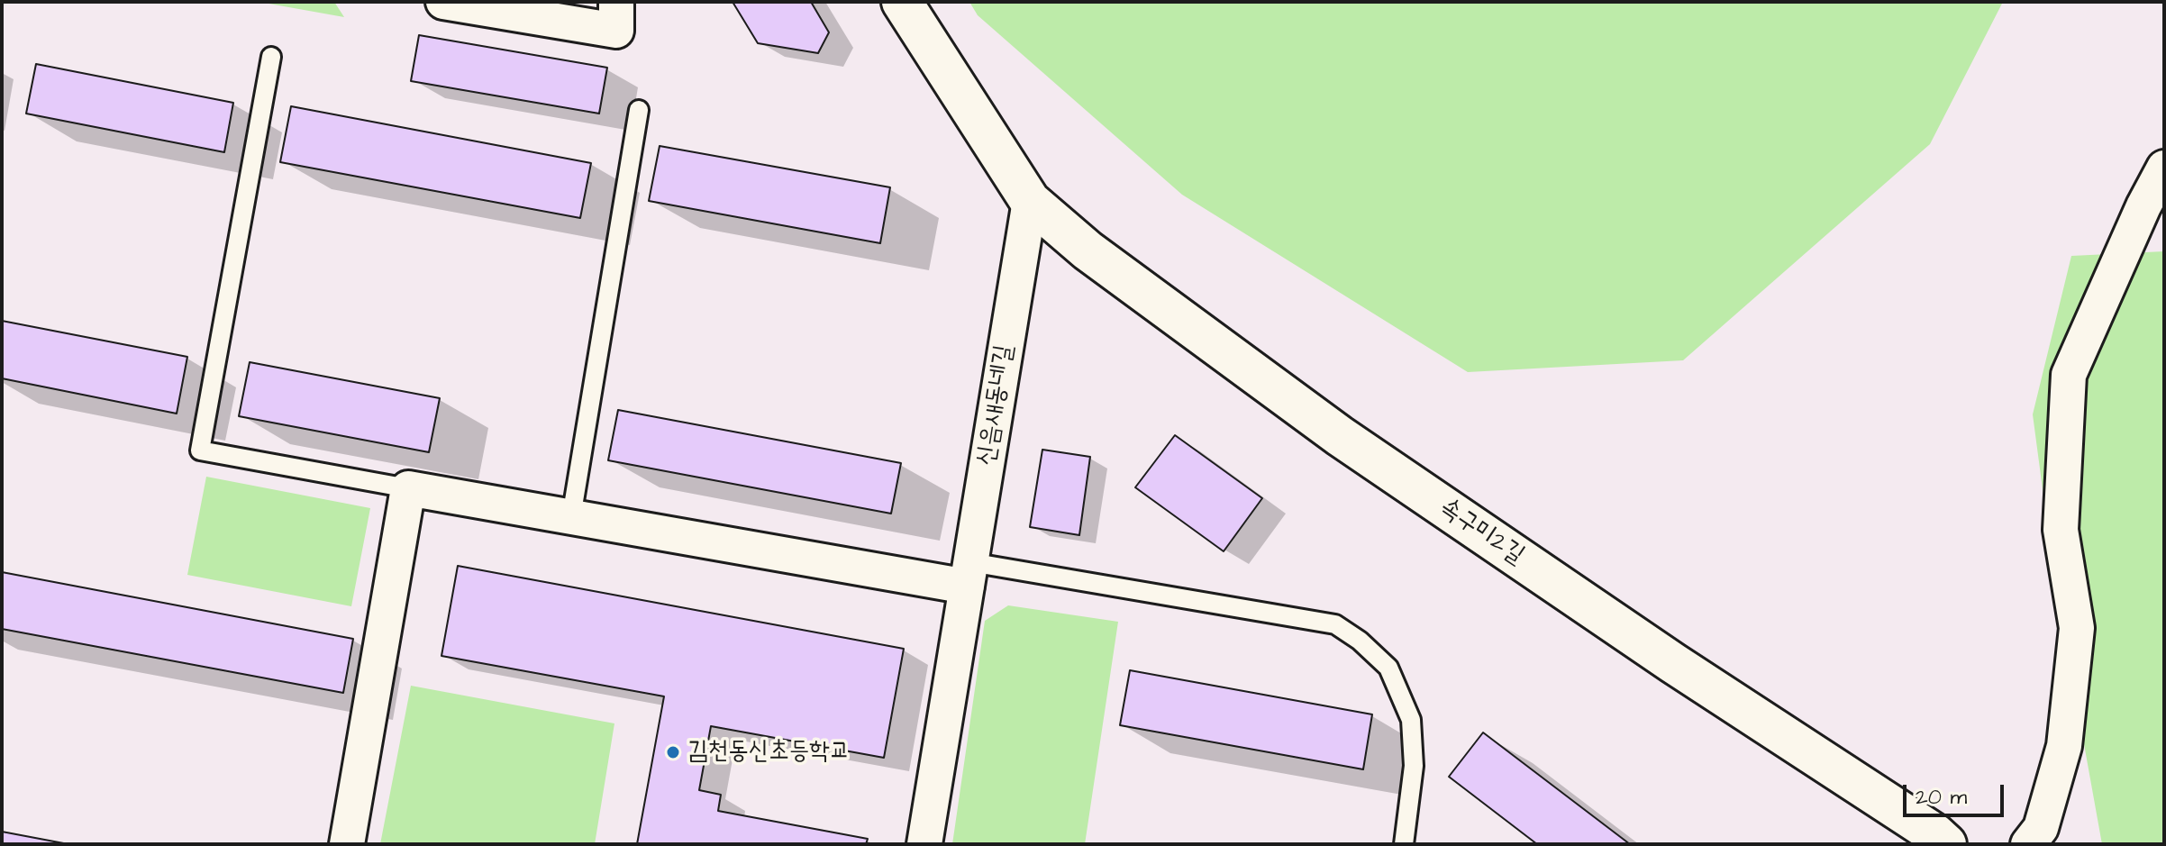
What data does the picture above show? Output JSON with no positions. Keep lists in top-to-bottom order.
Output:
{
  "streets": {
    "street": ["신음새동네길", "속구미2길"]
  },
  "crossings": [
    ["신음새동네길", "속구미2길"]
  ],
  "places": ["김천동신초등학교"],
  "scale_bar": "20 m"
}
